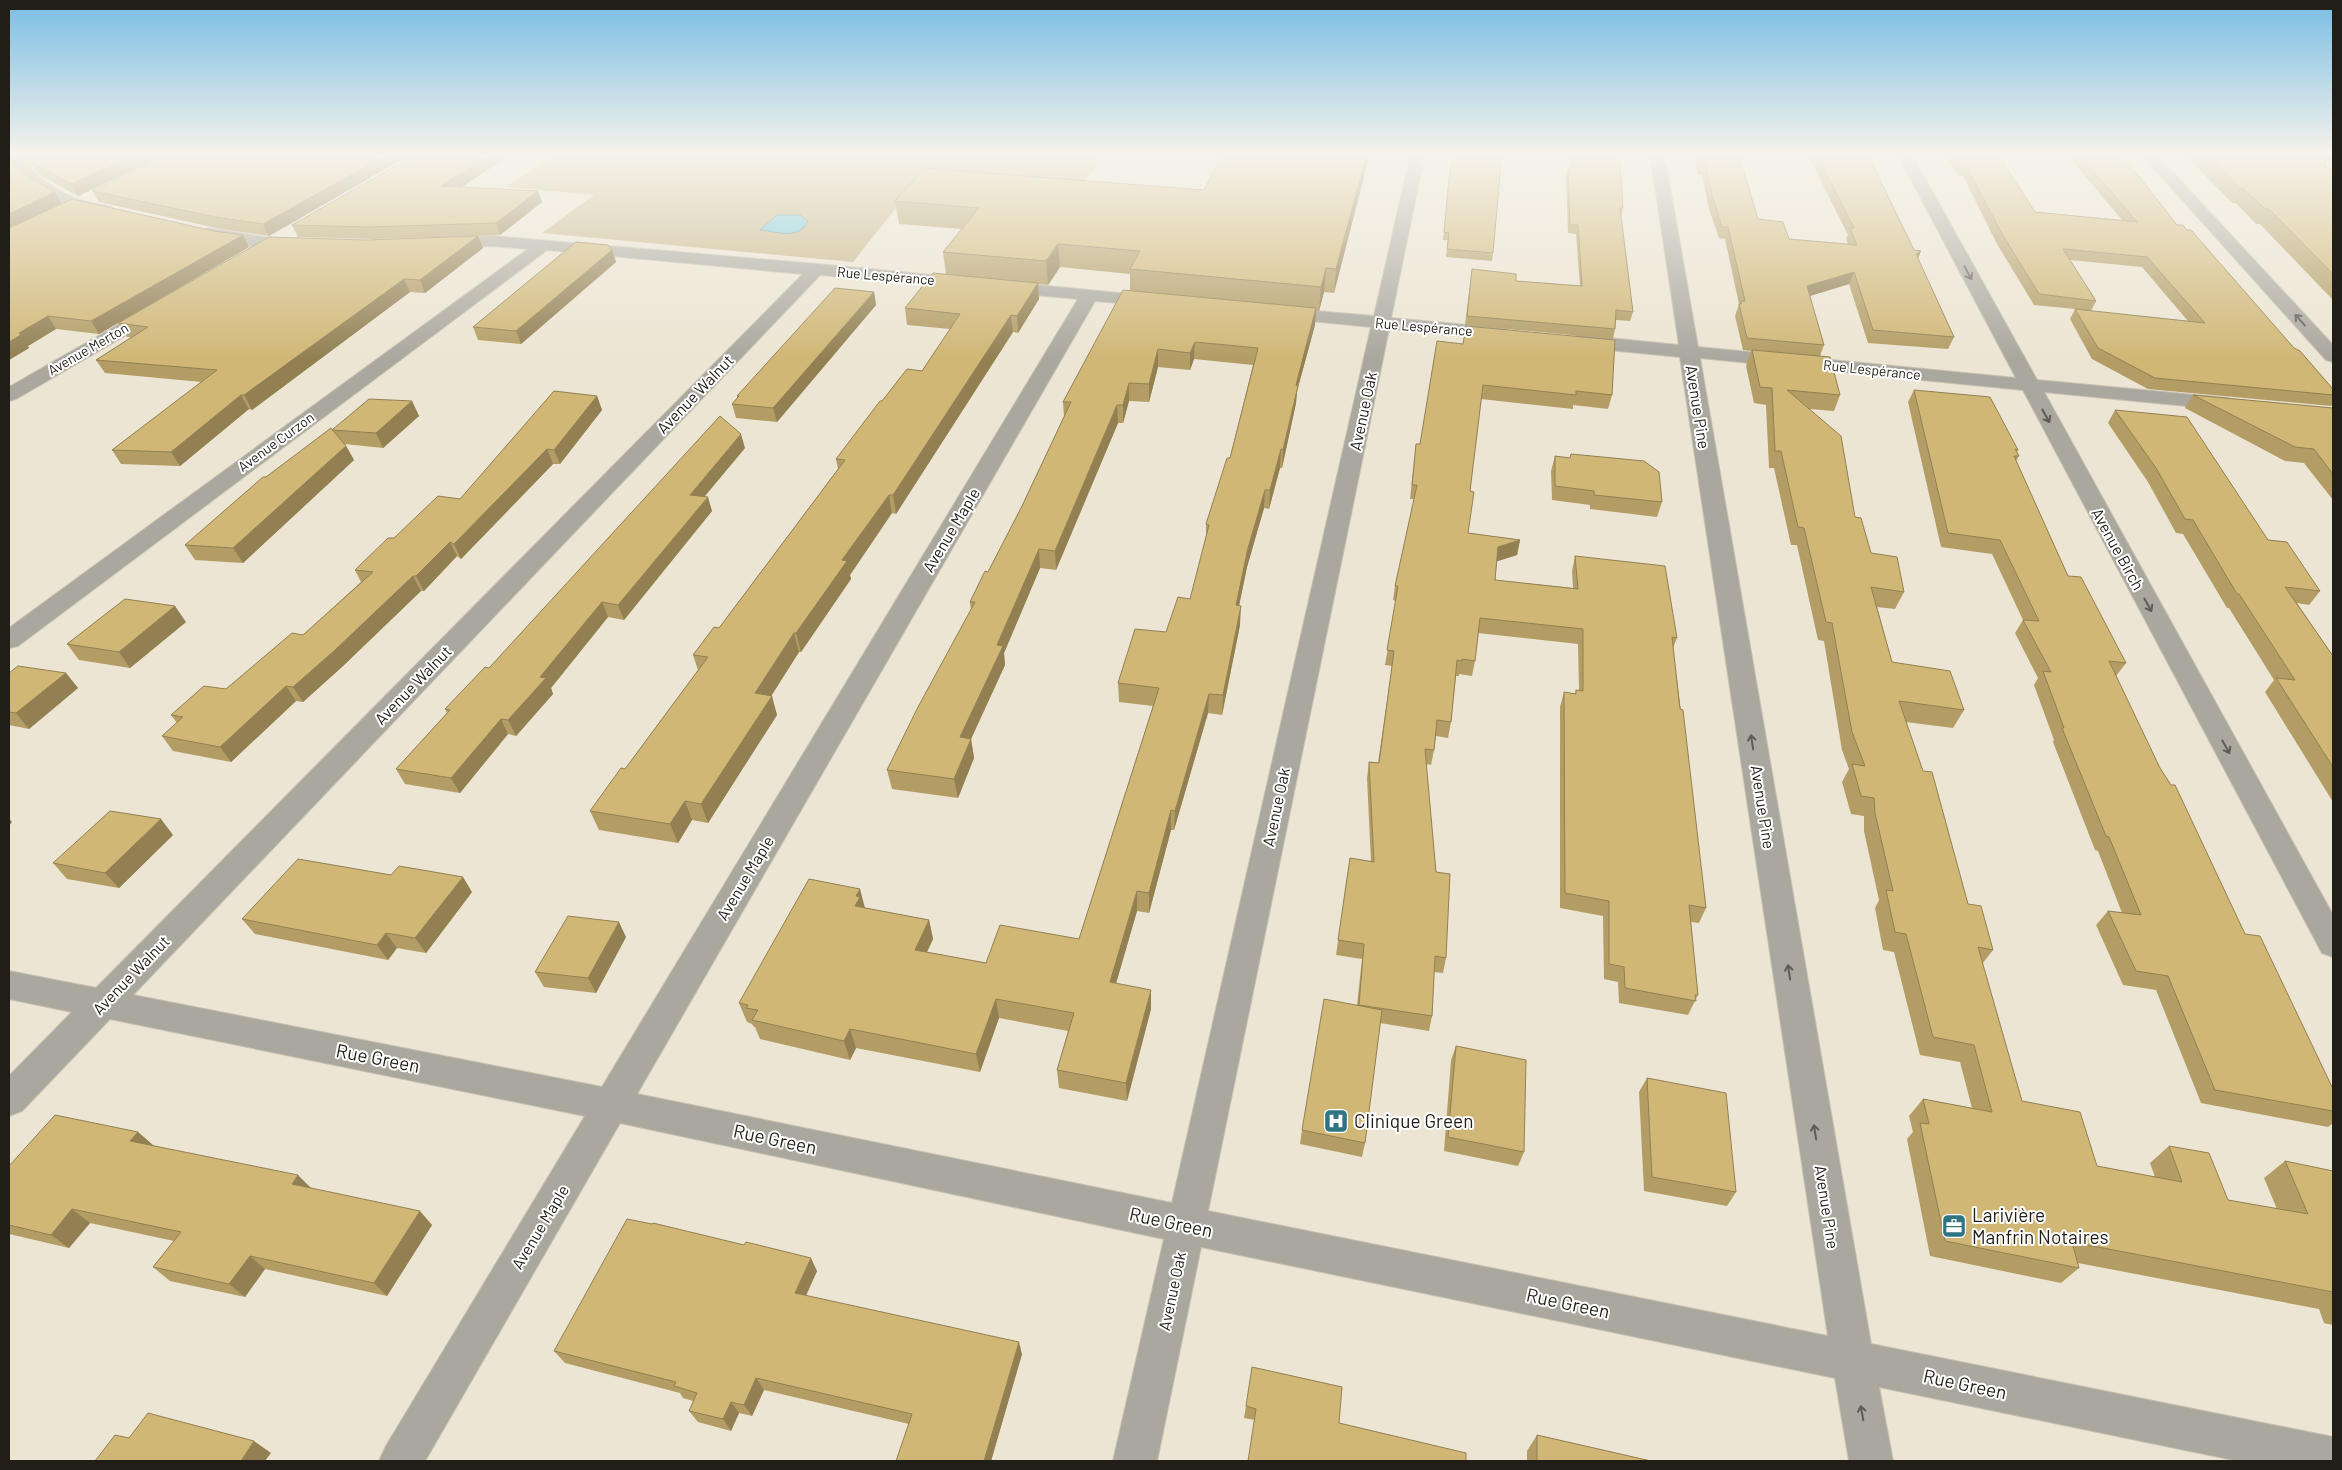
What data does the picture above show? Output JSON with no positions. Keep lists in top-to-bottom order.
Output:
{
  "streets": {
    "street": [
      "Rue Lespérance",
      "Avenue Merton",
      "Avenue Walnut",
      "Avenue Pine",
      "Avenue Oak",
      "Avenue Curzon",
      "Avenue Maple",
      "Avenue Birch",
      "Rue Green"
    ]
  },
  "crossings": [
    ["Rue Lespérance", "Avenue Walnut"],
    ["Rue Lespérance", "Avenue Pine"],
    ["Rue Lespérance", "Avenue Oak"],
    ["Rue Lespérance", "Avenue Curzon"],
    ["Rue Lespérance", "Avenue Maple"],
    ["Rue Lespérance", "Avenue Birch"],
    ["Avenue Walnut", "Rue Green"],
    ["Avenue Pine", "Rue Green"],
    ["Avenue Oak", "Rue Green"],
    ["Avenue Maple", "Rue Green"]
  ],
  "one_way": ["Avenue Pine", "Avenue Birch"],
  "places": {
    "hospital": ["Clinique Green"],
    "office": ["Larivière Manfrin Notaires"]
  }
}
